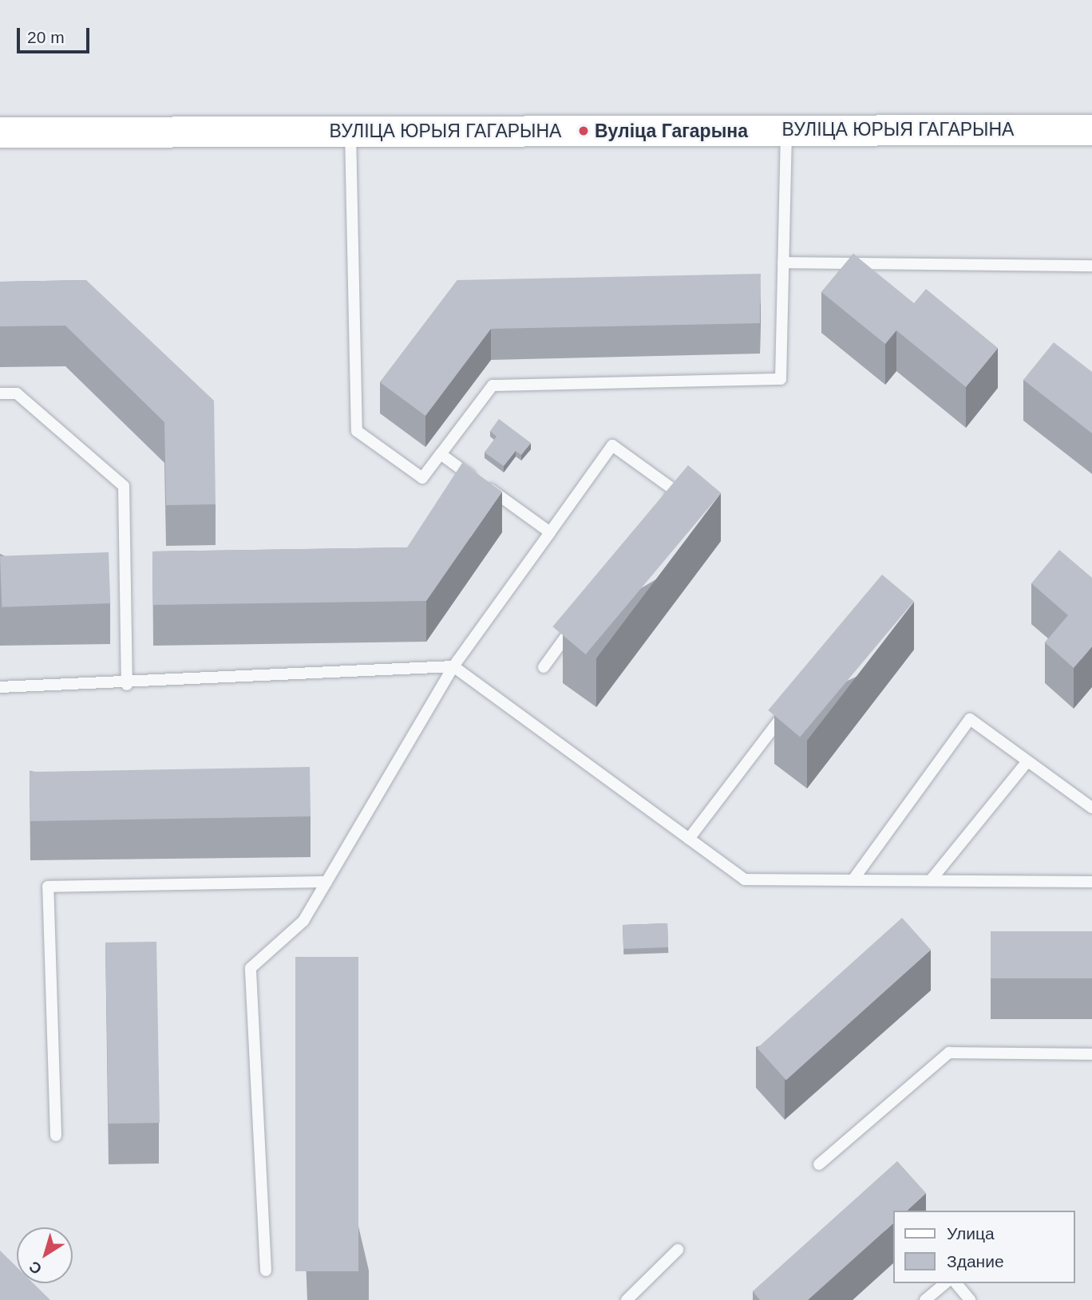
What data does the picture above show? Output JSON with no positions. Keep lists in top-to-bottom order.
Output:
{
  "streets": {
    "main road": ["ВУЛІЦА ЮРЫЯ ГАГАРЫНА"]
  },
  "places": ["Вуліца Гагарына"],
  "legend": ["Улица", "Здание"],
  "scale_bar": "20 m",
  "north": "bottom left"
}
